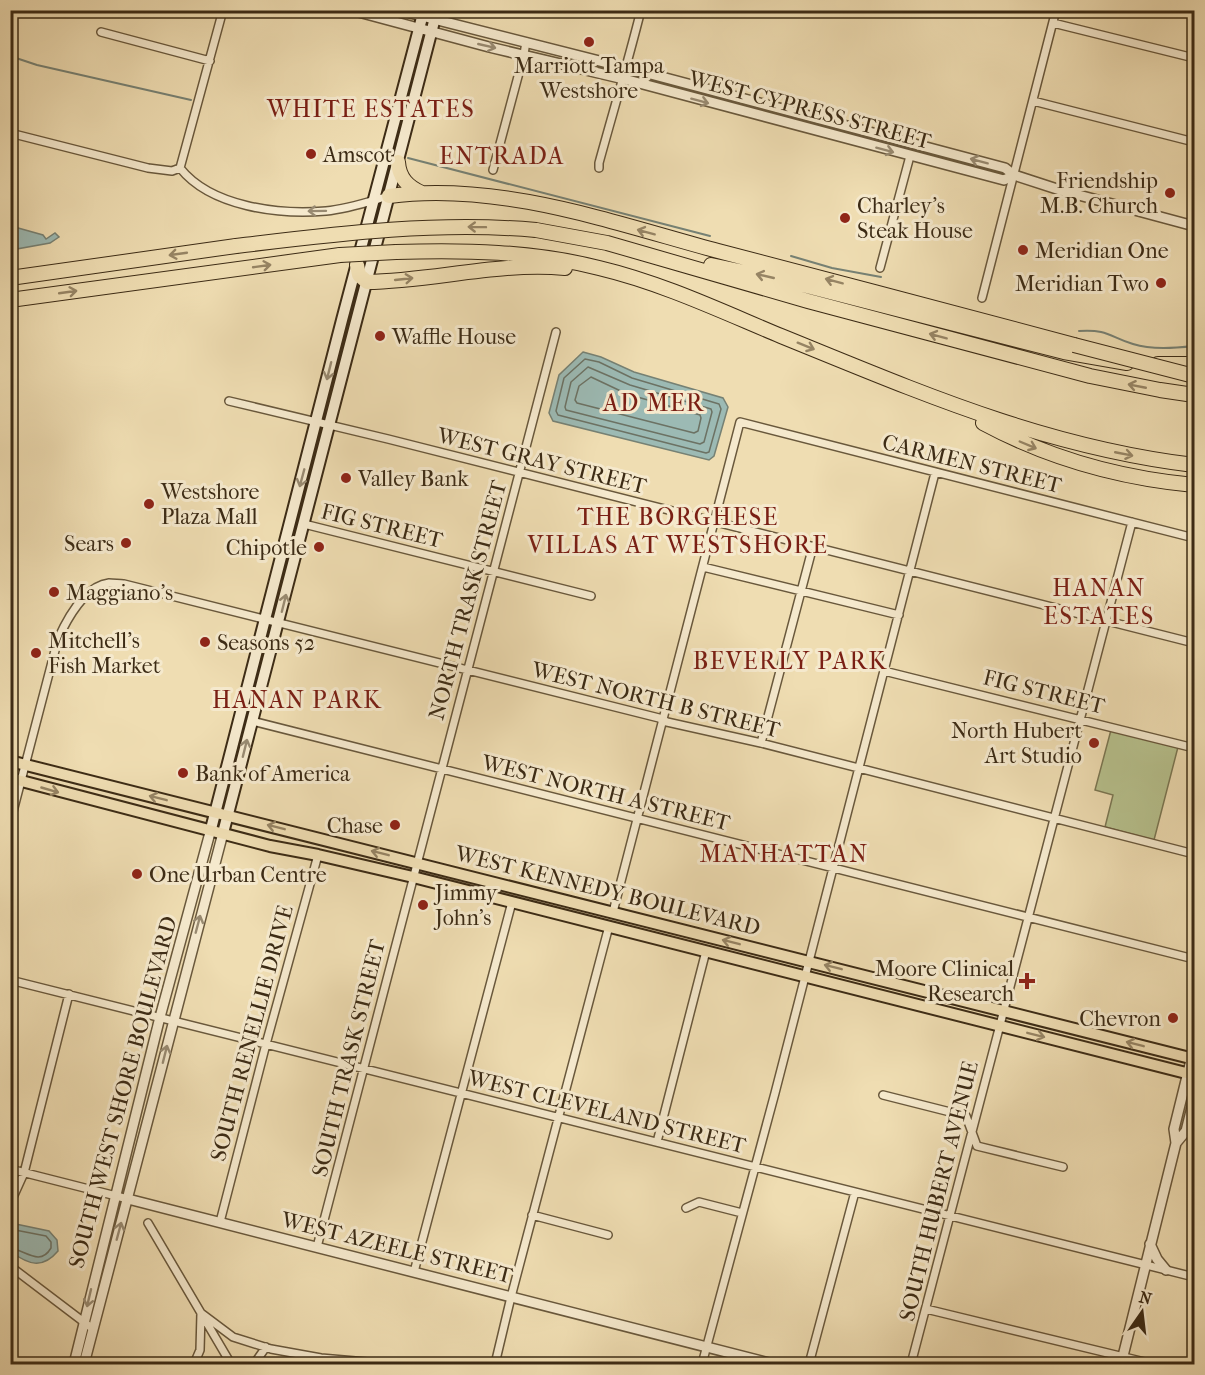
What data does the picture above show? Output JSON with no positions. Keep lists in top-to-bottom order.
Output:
{
  "streets": {
    "main road": ["WEST KENNEDY BOULEVARD"],
    "street": [
      "WEST CYPRESS STREET",
      "WEST GRAY STREET",
      "CARMEN STREET",
      "FIG STREET",
      "NORTH TRASK STREET",
      "WEST NORTH B STREET",
      "WEST NORTH A STREET",
      "SOUTH RENELLIE DRIVE",
      "SOUTH TRASK STREET",
      "SOUTH WEST SHORE BOULEVARD",
      "WEST CLEVELAND STREET",
      "SOUTH HUBERT AVENUE",
      "WEST AZEELE STREET"
    ]
  },
  "crossings": [
    ["WEST GRAY STREET", "CARMEN STREET"],
    ["WEST GRAY STREET", "NORTH TRASK STREET"],
    ["WEST GRAY STREET", "SOUTH HUBERT AVENUE"],
    ["CARMEN STREET", "SOUTH HUBERT AVENUE"],
    ["FIG STREET", "NORTH TRASK STREET"],
    ["FIG STREET", "SOUTH HUBERT AVENUE"],
    ["NORTH TRASK STREET", "WEST NORTH B STREET"],
    ["NORTH TRASK STREET", "WEST NORTH A STREET"],
    ["NORTH TRASK STREET", "WEST KENNEDY BOULEVARD"],
    ["NORTH TRASK STREET", "SOUTH TRASK STREET"],
    ["WEST NORTH B STREET", "WEST KENNEDY BOULEVARD"],
    ["WEST NORTH B STREET", "SOUTH HUBERT AVENUE"],
    ["WEST NORTH A STREET", "SOUTH HUBERT AVENUE"],
    ["WEST KENNEDY BOULEVARD", "SOUTH RENELLIE DRIVE"],
    ["WEST KENNEDY BOULEVARD", "SOUTH TRASK STREET"],
    ["WEST KENNEDY BOULEVARD", "SOUTH WEST SHORE BOULEVARD"],
    ["WEST KENNEDY BOULEVARD", "SOUTH HUBERT AVENUE"],
    ["SOUTH RENELLIE DRIVE", "WEST CLEVELAND STREET"],
    ["SOUTH RENELLIE DRIVE", "WEST AZEELE STREET"],
    ["SOUTH TRASK STREET", "WEST CLEVELAND STREET"],
    ["SOUTH TRASK STREET", "WEST AZEELE STREET"],
    ["SOUTH WEST SHORE BOULEVARD", "WEST CLEVELAND STREET"],
    ["SOUTH WEST SHORE BOULEVARD", "WEST AZEELE STREET"],
    ["WEST CLEVELAND STREET", "SOUTH HUBERT AVENUE"]
  ],
  "districts": [
    "WHITE ESTATES",
    "ENTRADA",
    "AD MER",
    "THE BORGHESE VILLAS AT WESTSHORE",
    "HANAN ESTATES",
    "BEVERLY PARK",
    "HANAN PARK",
    "MANHATTAN"
  ],
  "places": {
    "other": [
      "Marriott Tampa Westshore",
      "Amscot",
      "Friendship M.B. Church",
      "Charley's Steak House",
      "Meridian One",
      "Meridian Two",
      "Waffle House",
      "Valley Bank",
      "Westshore Plaza Mall",
      "Sears",
      "Chipotle",
      "Maggiano's",
      "Seasons 52",
      "Mitchell's Fish Market",
      "North Hubert Art Studio",
      "Bank of America",
      "Chase",
      "One Urban Centre",
      "Jimmy John's",
      "Chevron"
    ],
    "health": ["Moore Clinical Research"]
  },
  "north": "top"
}
